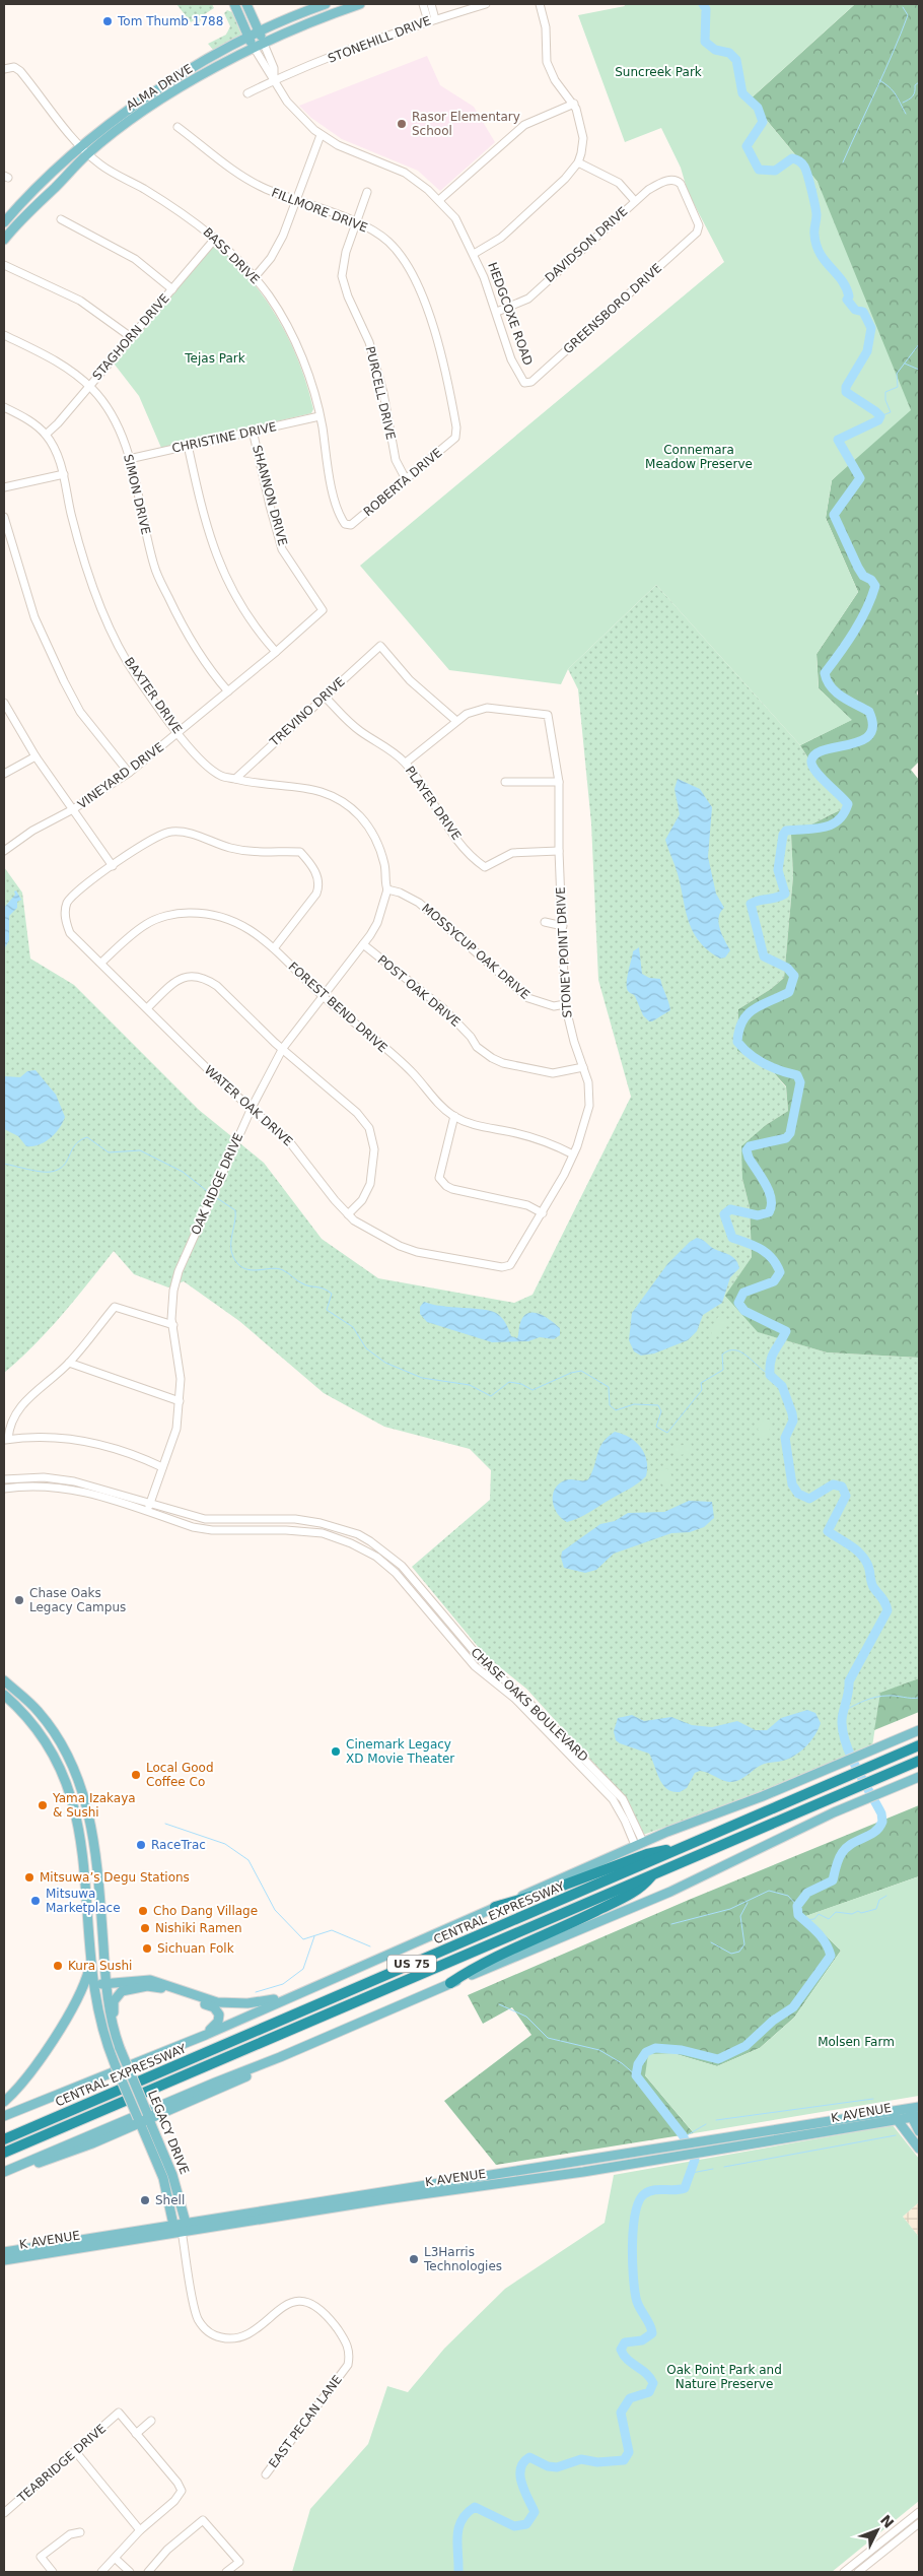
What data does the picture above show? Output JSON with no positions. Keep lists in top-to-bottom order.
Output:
{
  "streets": {
    "highway": ["CENTRAL EXPRESSWAY", "US 75"],
    "main road": [
      "ALMA DRIVE",
      "HEDGCOXE ROAD",
      "K AVENUE",
      "LEGACY DRIVE"
    ],
    "street": [
      "STONEHILL DRIVE",
      "FILLMORE DRIVE",
      "DAVIDSON DRIVE",
      "BASS DRIVE",
      "GREENSBORO DRIVE",
      "STAGHORN DRIVE",
      "PURCELL DRIVE",
      "CHRISTINE DRIVE",
      "ROBERTA DRIVE",
      "SIMON DRIVE",
      "SHANNON DRIVE",
      "BAXTER DRIVE",
      "TREVINO DRIVE",
      "VINEYARD DRIVE",
      "PLAYER DRIVE",
      "MOSSYCUP OAK DRIVE",
      "STONEY POINT DRIVE",
      "POST OAK DRIVE",
      "FOREST BEND DRIVE",
      "WATER OAK DRIVE",
      "OAK RIDGE DRIVE",
      "CHASE OAKS BOULEVARD",
      "EAST PECAN LANE",
      "TEABRIDGE DRIVE"
    ]
  },
  "crossings": [
    ["STONEHILL DRIVE", "HEDGCOXE ROAD"],
    ["ALMA DRIVE", "BASS DRIVE"],
    ["ALMA DRIVE", "HEDGCOXE ROAD"],
    ["FILLMORE DRIVE", "PURCELL DRIVE"],
    ["FILLMORE DRIVE", "ROBERTA DRIVE"],
    ["DAVIDSON DRIVE", "GREENSBORO DRIVE"],
    ["DAVIDSON DRIVE", "HEDGCOXE ROAD"],
    ["BASS DRIVE", "STAGHORN DRIVE"],
    ["BASS DRIVE", "CHRISTINE DRIVE"],
    ["BASS DRIVE", "ROBERTA DRIVE"],
    ["GREENSBORO DRIVE", "HEDGCOXE ROAD"],
    ["STAGHORN DRIVE", "SIMON DRIVE"],
    ["STAGHORN DRIVE", "BAXTER DRIVE"],
    ["PURCELL DRIVE", "ROBERTA DRIVE"],
    ["CHRISTINE DRIVE", "SIMON DRIVE"],
    ["CHRISTINE DRIVE", "SHANNON DRIVE"],
    ["SIMON DRIVE", "VINEYARD DRIVE"],
    ["SHANNON DRIVE", "VINEYARD DRIVE"],
    ["BAXTER DRIVE", "TREVINO DRIVE"],
    ["BAXTER DRIVE", "VINEYARD DRIVE"],
    ["BAXTER DRIVE", "MOSSYCUP OAK DRIVE"],
    ["BAXTER DRIVE", "OAK RIDGE DRIVE"],
    ["TREVINO DRIVE", "PLAYER DRIVE"],
    ["TREVINO DRIVE", "STONEY POINT DRIVE"],
    ["PLAYER DRIVE", "STONEY POINT DRIVE"],
    ["MOSSYCUP OAK DRIVE", "STONEY POINT DRIVE"],
    ["MOSSYCUP OAK DRIVE", "OAK RIDGE DRIVE"],
    ["STONEY POINT DRIVE", "POST OAK DRIVE"],
    ["STONEY POINT DRIVE", "FOREST BEND DRIVE"],
    ["STONEY POINT DRIVE", "WATER OAK DRIVE"],
    ["POST OAK DRIVE", "OAK RIDGE DRIVE"],
    ["FOREST BEND DRIVE", "WATER OAK DRIVE"],
    ["FOREST BEND DRIVE", "OAK RIDGE DRIVE"],
    ["WATER OAK DRIVE", "OAK RIDGE DRIVE"],
    ["OAK RIDGE DRIVE", "CHASE OAKS BOULEVARD"],
    ["CHASE OAKS BOULEVARD", "CENTRAL EXPRESSWAY"],
    ["K AVENUE", "LEGACY DRIVE"],
    ["K AVENUE", "EAST PECAN LANE"],
    ["LEGACY DRIVE", "EAST PECAN LANE"]
  ],
  "parks": [
    "Suncreek Park",
    "Tejas Park",
    "Connemara Meadow Preserve",
    "Molsen Farm",
    "Oak Point Park and Nature Preserve"
  ],
  "places": [
    "Tom Thumb 1788",
    "Rasor Elementary School",
    "Chase Oaks Legacy Campus",
    "Cinemark Legacy XD Movie Theater",
    "Local Good Coffee Co",
    "Yama Izakaya & Sushi",
    "RaceTrac",
    "Mitsuwa’s Degu Stations",
    "Mitsuwa Marketplace",
    "Cho Dang Village",
    "Nishiki Ramen",
    "Sichuan Folk",
    "Kura Sushi",
    "Shell",
    "L3Harris Technologies"
  ],
  "north": "top right"
}
